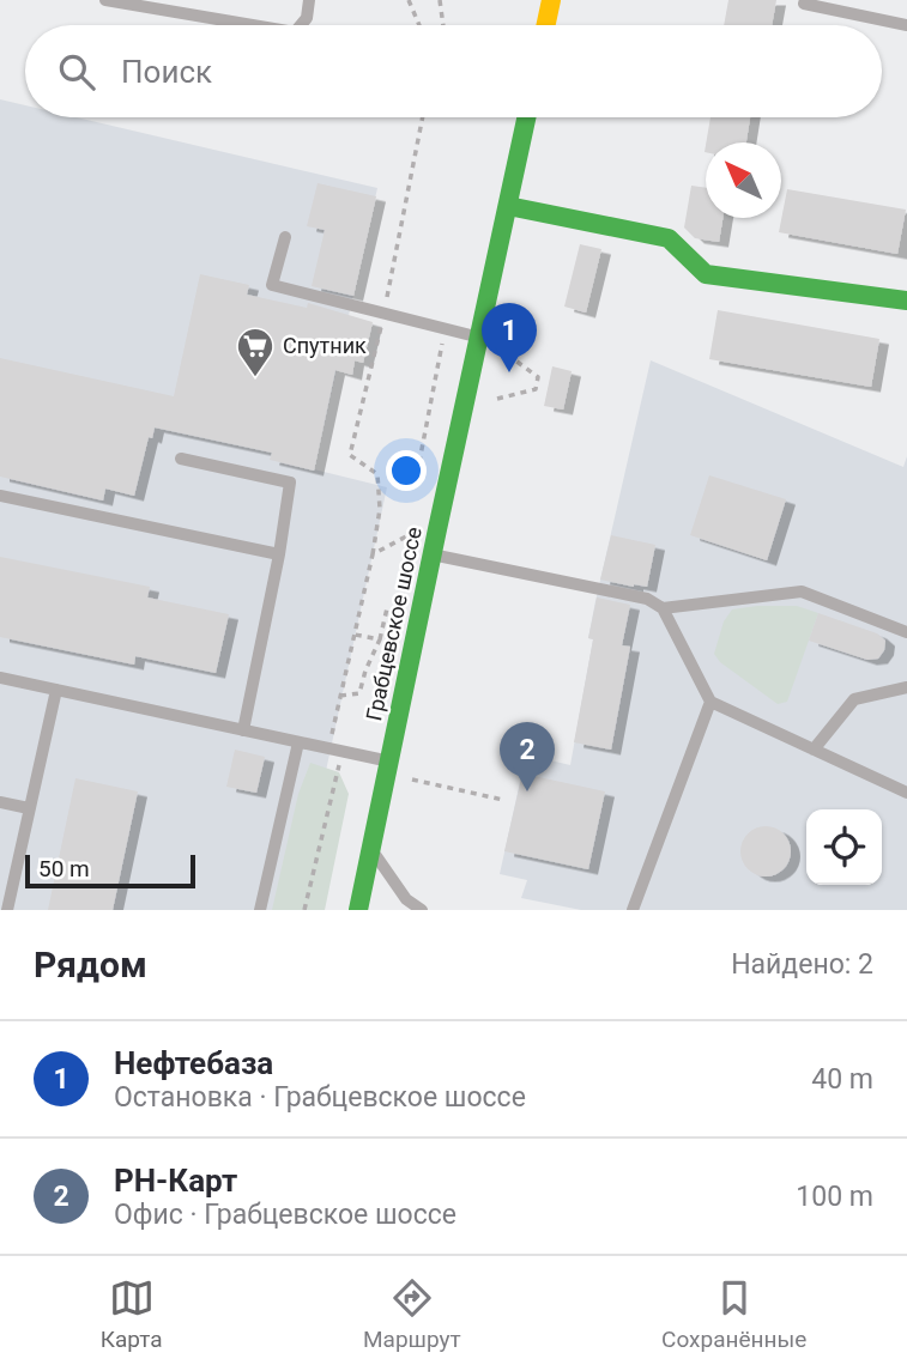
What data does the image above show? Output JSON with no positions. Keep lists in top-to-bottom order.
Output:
{
  "streets": {
    "main road": ["Грабцевское шоссе"]
  },
  "places": {
    "supermarket": ["Спутник"]
  },
  "scale_bar": "50 m",
  "north": "top left",
  "page": {
    "search": "Поиск",
    "pins": ["1", "2"],
    "scale": "50 m",
    "heading": ["Рядом", "Найдено: 2"],
    "list": [
      {
        "mark": "1",
        "name": "Нефтебаза",
        "note": "Остановка · Грабцевское шоссе",
        "value": "40 m"
      },
      {
        "mark": "2",
        "name": "РН-Карт",
        "note": "Офис · Грабцевское шоссе",
        "value": "100 m"
      }
    ],
    "nav": ["Карта", "Маршрут", "Сохранённые"]
  }
}
